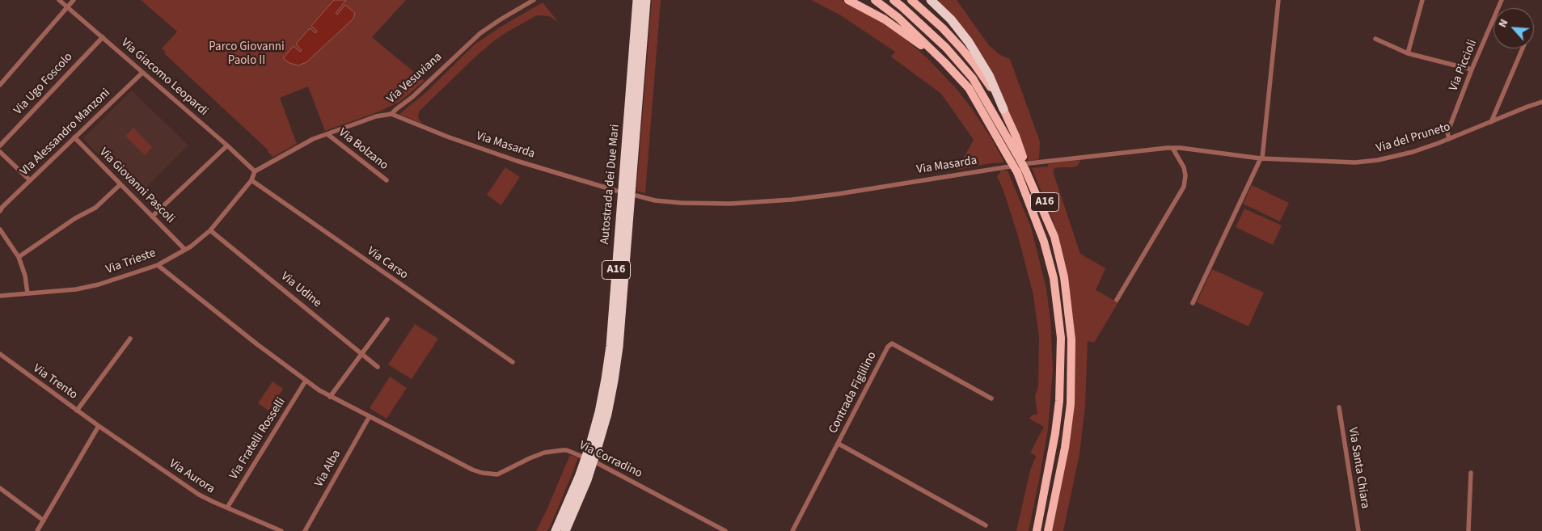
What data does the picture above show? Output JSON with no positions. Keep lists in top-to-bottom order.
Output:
{
  "streets": {
    "highway": ["Autostrada dei Due Mari", "A16"],
    "street": [
      "Via Piccioli",
      "Via Giacomo Leopardi",
      "Via Vesuviana",
      "Via Ugo Foscolo",
      "VIa Alessandro Manzoni",
      "Via del Pruneto",
      "Via Masarda",
      "Via Bolzano",
      "Via Giovanni Pascoli",
      "Via Trieste",
      "Via Carso",
      "Via Udine",
      "Via Trento",
      "Contrada Figlilino",
      "Via Fratelli Rosselli",
      "Via Corradino",
      "Via Santa Chiara",
      "Via Alba",
      "Via Aurora"
    ]
  },
  "crossings": [
    ["Via Piccioli", "Via del Pruneto"],
    ["Via Giacomo Leopardi", "Via Vesuviana"],
    ["Via Giacomo Leopardi", "Via Ugo Foscolo"],
    ["Via Giacomo Leopardi", "VIa Alessandro Manzoni"],
    ["Via Giacomo Leopardi", "Via Trieste"],
    ["Via Vesuviana", "Via Masarda"],
    ["Via Vesuviana", "Via Bolzano"],
    ["Via Vesuviana", "Via Trieste"],
    ["VIa Alessandro Manzoni", "Via Giovanni Pascoli"],
    ["Via del Pruneto", "Via Masarda"],
    ["Via Giovanni Pascoli", "Via Trieste"],
    ["Via Trieste", "Via Carso"],
    ["Via Trieste", "Via Udine"],
    ["Via Trieste", "Via Corradino"],
    ["Via Trento", "Via Aurora"],
    ["Via Fratelli Rosselli", "Via Corradino"],
    ["Via Fratelli Rosselli", "Via Aurora"],
    ["Via Corradino", "Via Alba"]
  ],
  "parks": ["Parco Giovanni Paolo II"],
  "north": "top left"
}
